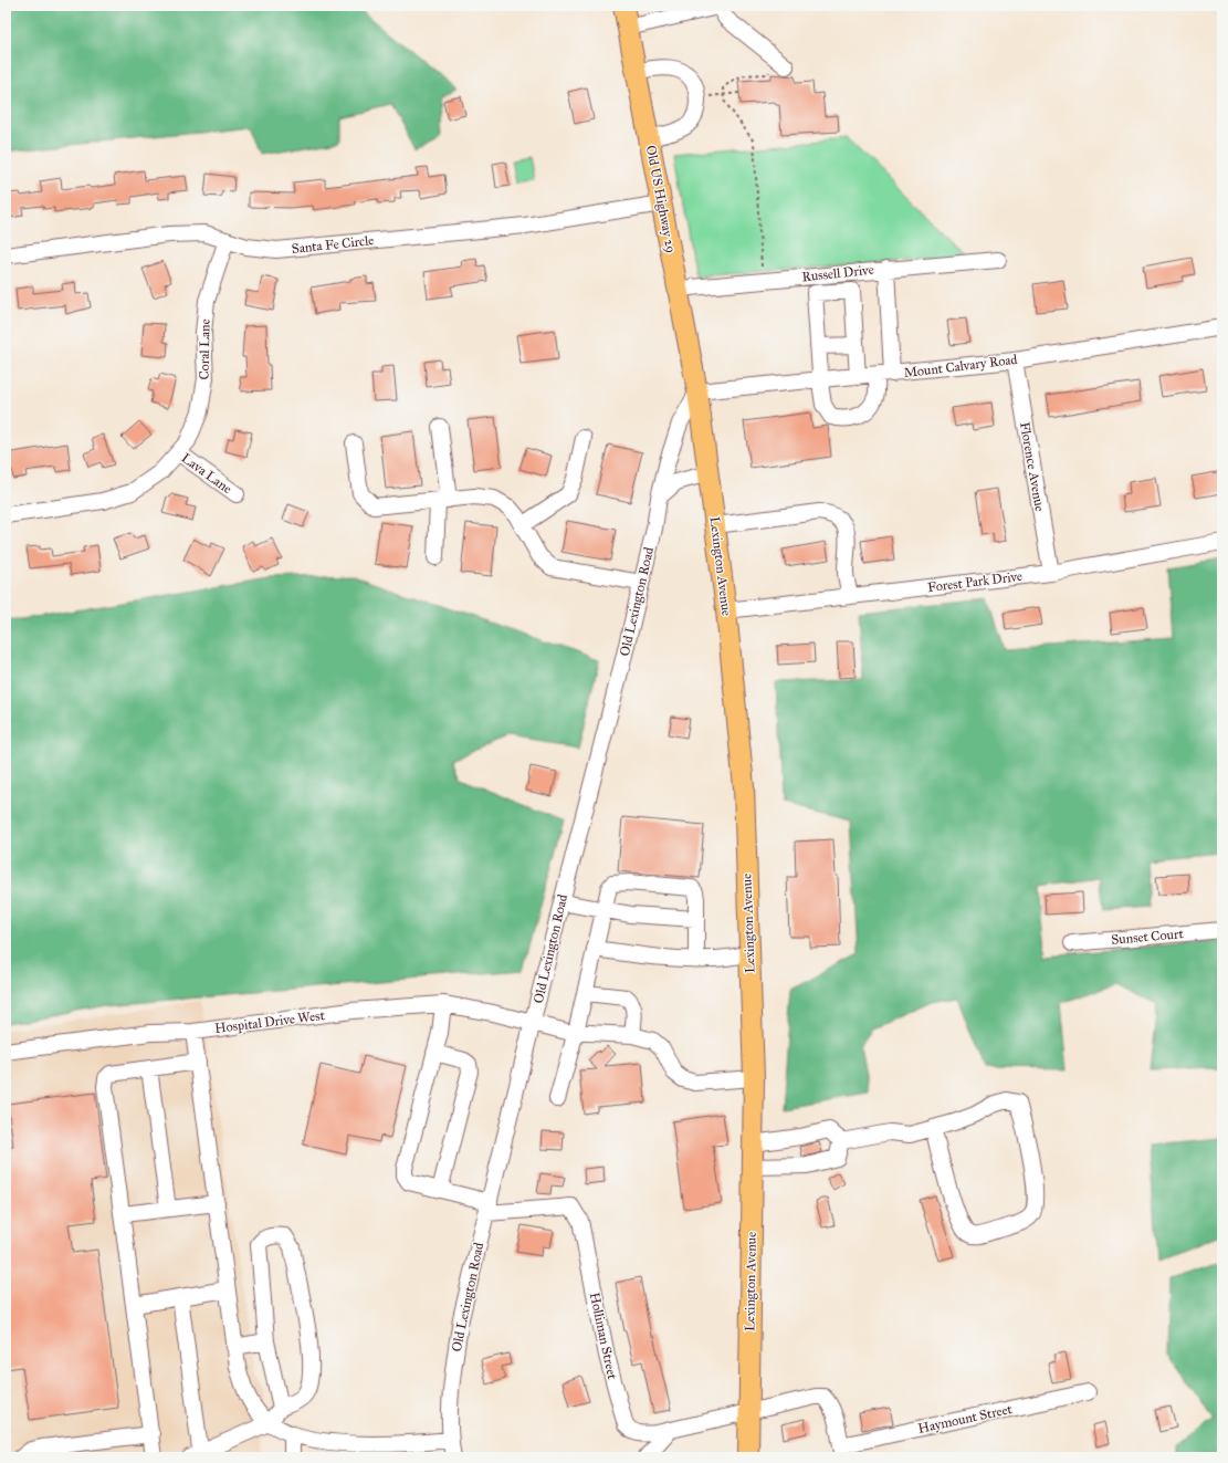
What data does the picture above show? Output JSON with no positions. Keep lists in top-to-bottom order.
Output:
{
  "streets": {
    "main road": ["Old US Highway 29", "Lexington Avenue"],
    "street": [
      "Santa Fe Circle",
      "Russell Drive",
      "Coral Lane",
      "Mount Calvary Road",
      "Florence Avenue",
      "Lava Lane",
      "Forest Park Drive",
      "Old Lexington Road",
      "Sunset Court",
      "Hospital Drive West",
      "Holliman Street",
      "Haymount Street"
    ]
  },
  "crossings": [
    ["Old US Highway 29", "Santa Fe Circle"],
    ["Old US Highway 29", "Russell Drive"],
    ["Old US Highway 29", "Mount Calvary Road"],
    ["Old US Highway 29", "Lexington Avenue"],
    ["Old US Highway 29", "Old Lexington Road"],
    ["Santa Fe Circle", "Coral Lane"],
    ["Coral Lane", "Lava Lane"],
    ["Mount Calvary Road", "Florence Avenue"],
    ["Mount Calvary Road", "Lexington Avenue"],
    ["Mount Calvary Road", "Old Lexington Road"],
    ["Florence Avenue", "Forest Park Drive"],
    ["Lexington Avenue", "Forest Park Drive"],
    ["Lexington Avenue", "Old Lexington Road"],
    ["Lexington Avenue", "Hospital Drive West"],
    ["Lexington Avenue", "Holliman Street"],
    ["Old Lexington Road", "Hospital Drive West"],
    ["Old Lexington Road", "Holliman Street"],
    ["Hospital Drive West", "Holliman Street"],
    ["Holliman Street", "Haymount Street"]
  ]
}
